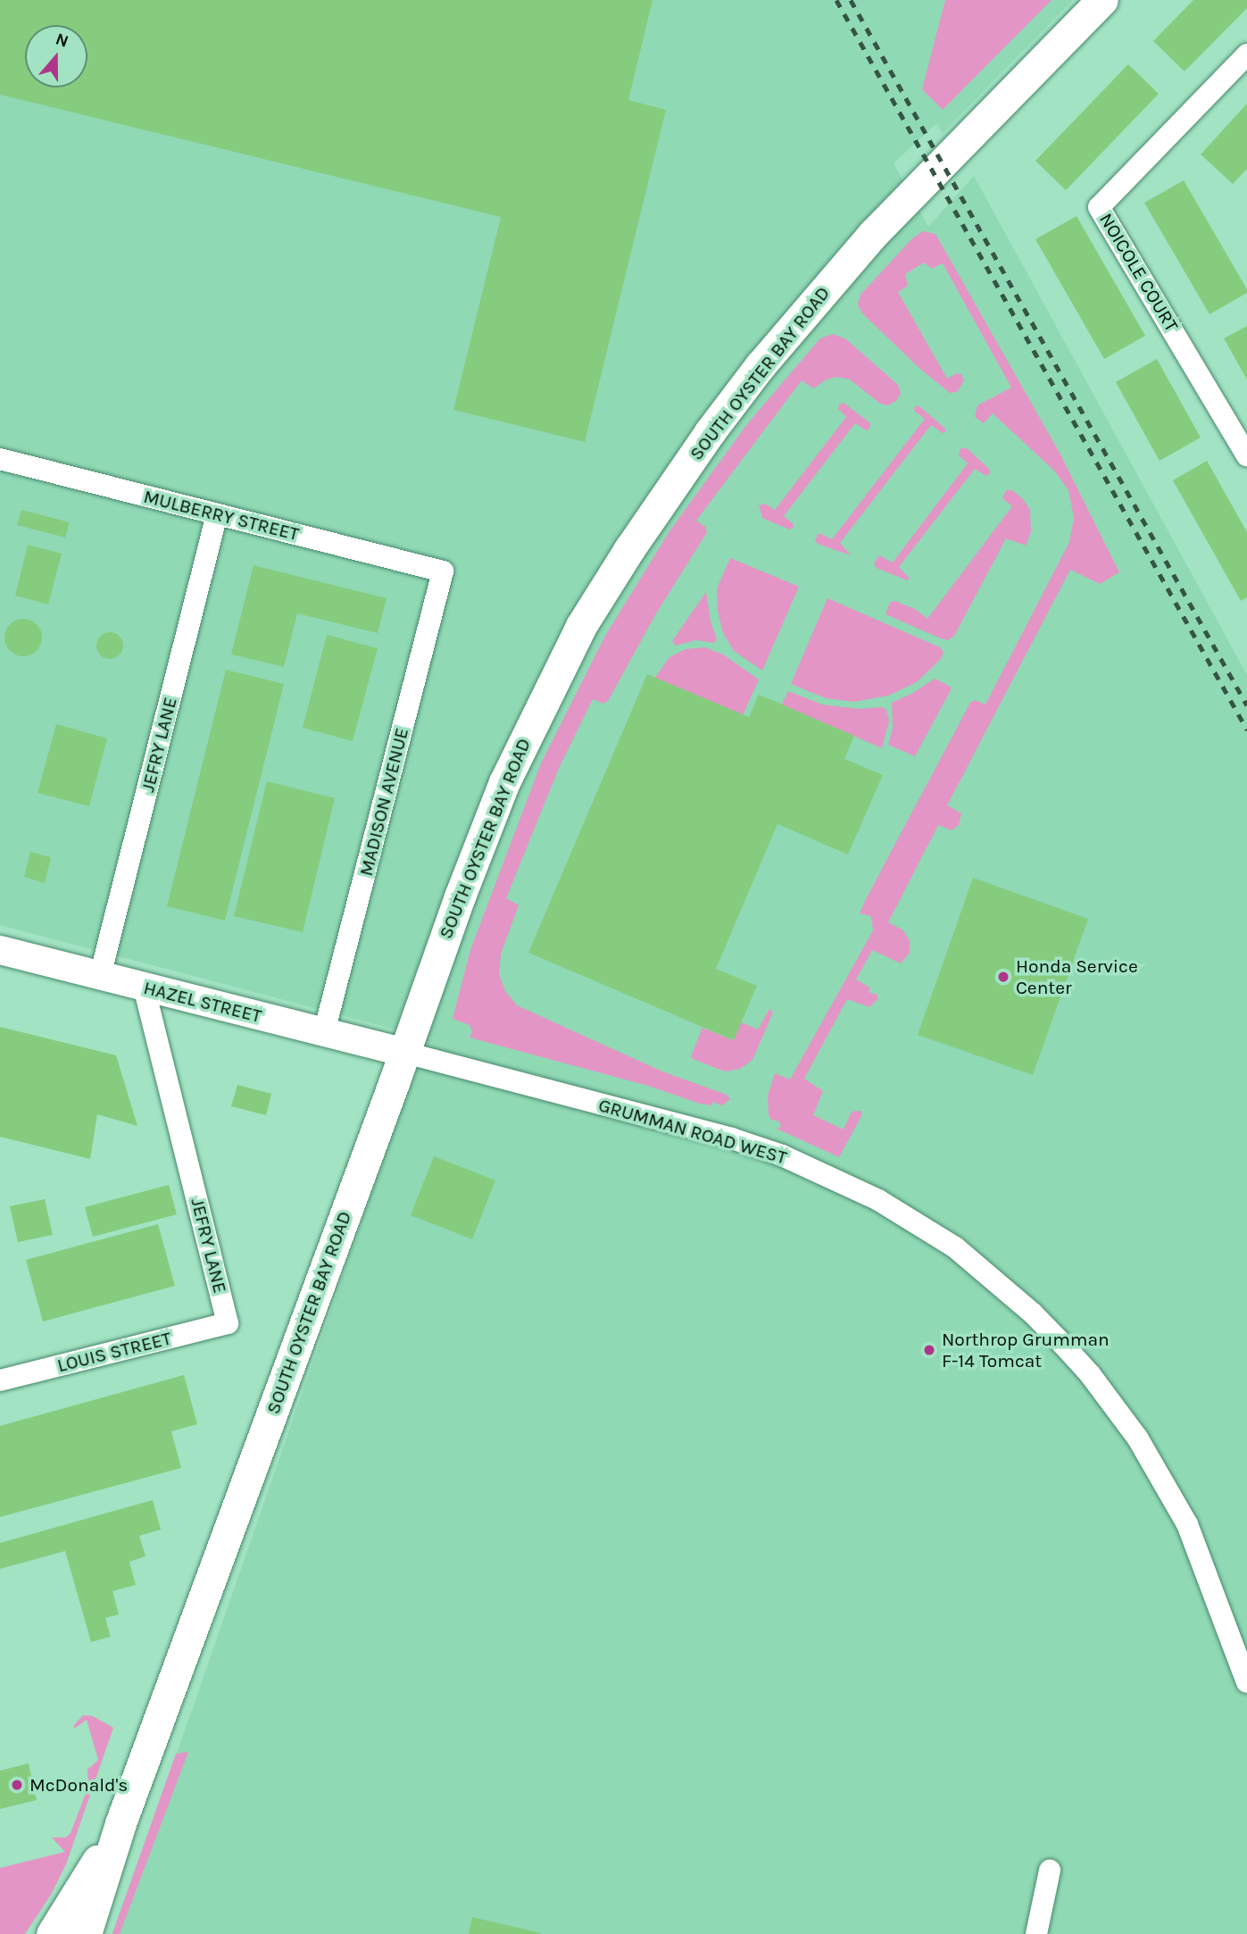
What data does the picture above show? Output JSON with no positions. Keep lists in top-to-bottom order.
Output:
{
  "streets": {
    "main road": ["SOUTH OYSTER BAY ROAD"],
    "street": [
      "NOICOLE COURT",
      "MULBERRY STREET",
      "JEFRY LANE",
      "MADISON AVENUE",
      "HAZEL STREET",
      "GRUMMAN ROAD WEST",
      "LOUIS STREET"
    ]
  },
  "crossings": [
    ["SOUTH OYSTER BAY ROAD", "HAZEL STREET"],
    ["SOUTH OYSTER BAY ROAD", "GRUMMAN ROAD WEST"],
    ["MULBERRY STREET", "JEFRY LANE"],
    ["MULBERRY STREET", "MADISON AVENUE"],
    ["JEFRY LANE", "HAZEL STREET"],
    ["JEFRY LANE", "LOUIS STREET"],
    ["MADISON AVENUE", "HAZEL STREET"],
    ["HAZEL STREET", "GRUMMAN ROAD WEST"]
  ],
  "places": ["Honda Service Center", "Northrop Grumman F-14 Tomcat", "McDonald's"],
  "north": "top"
}
